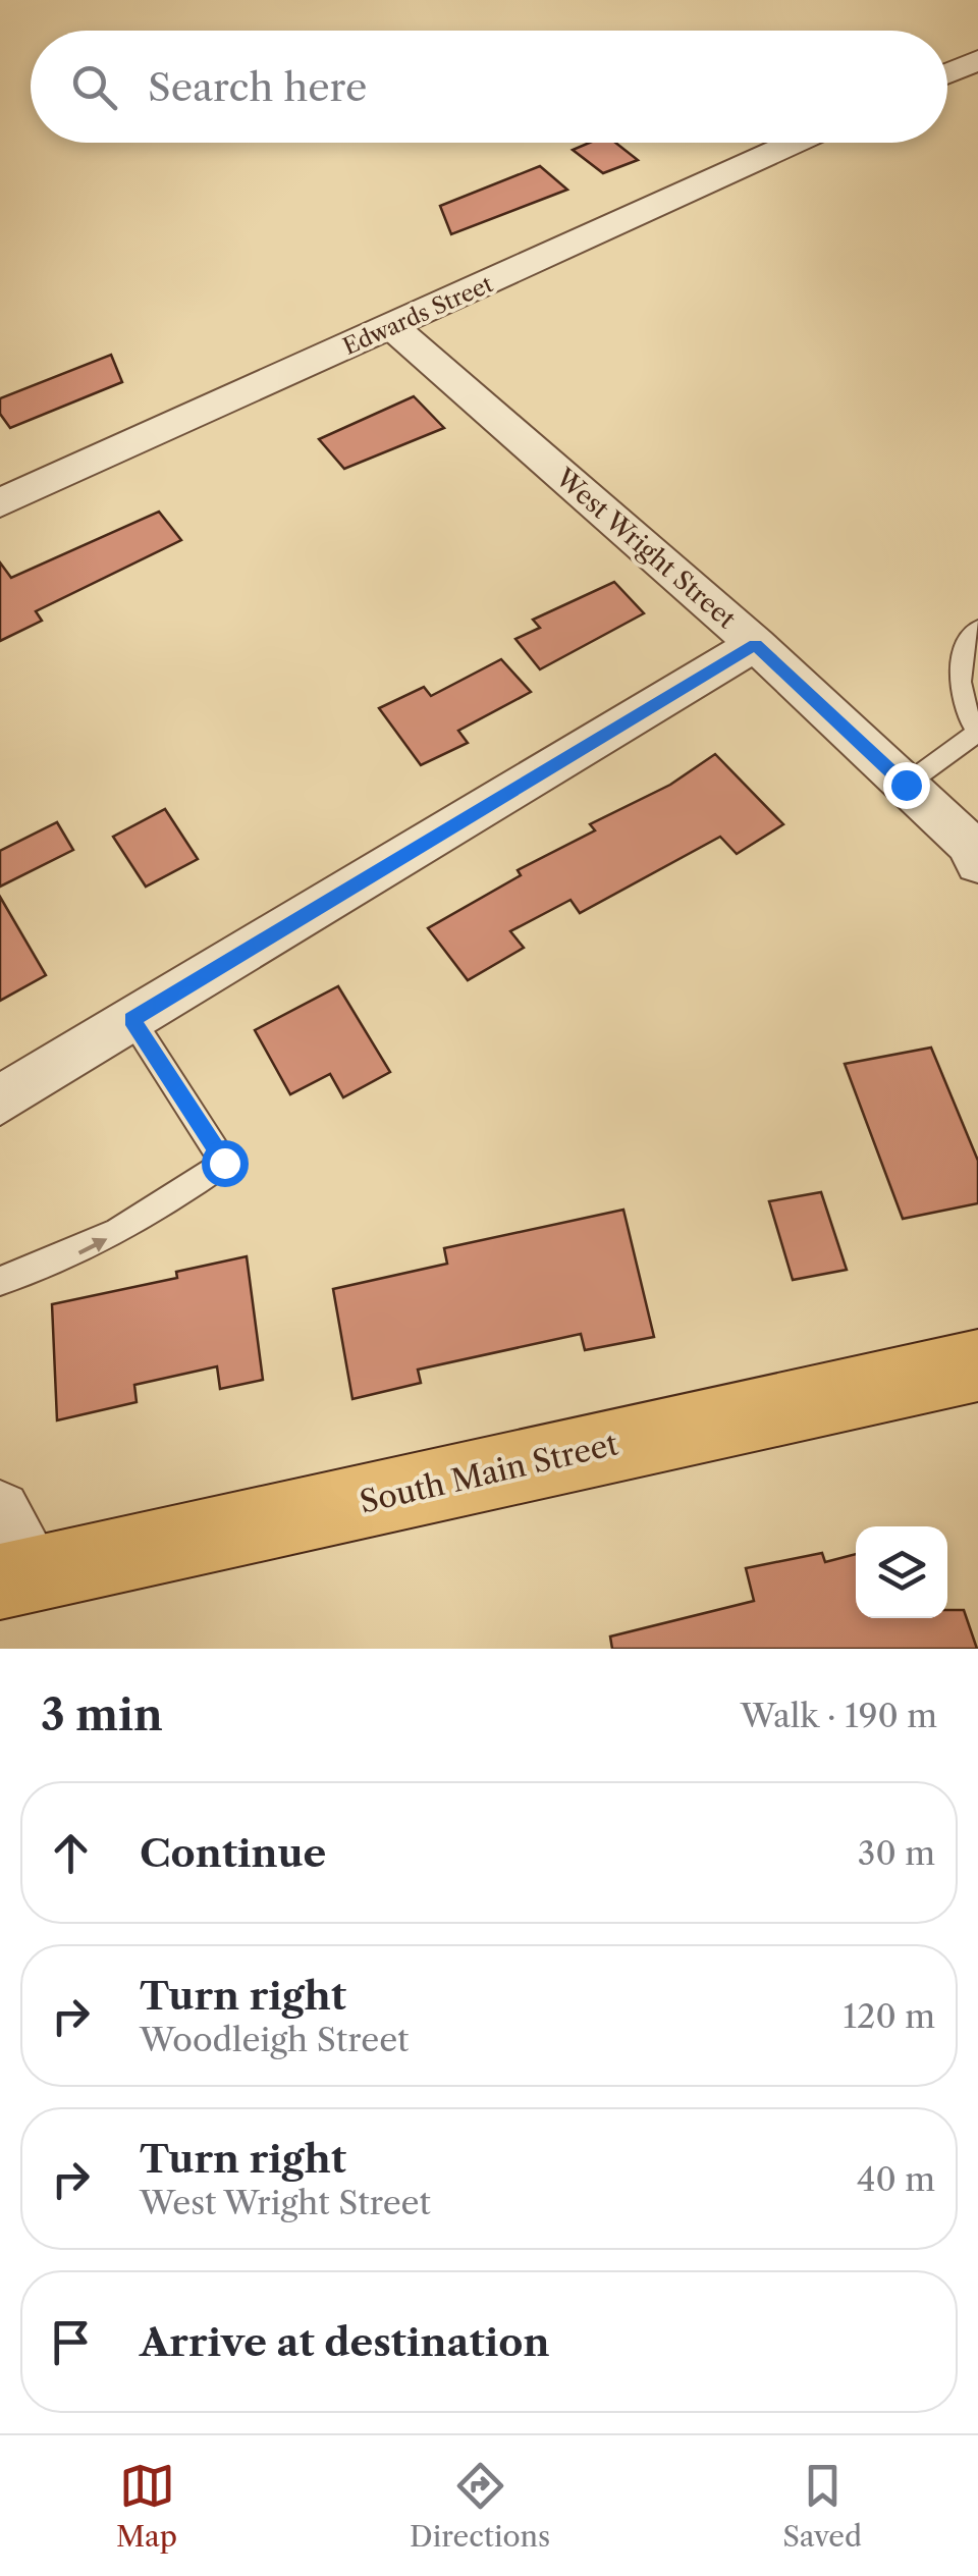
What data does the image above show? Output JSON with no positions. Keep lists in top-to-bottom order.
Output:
{
  "streets": {
    "main road": ["South Main Street"],
    "street": ["Edwards Street", "West Wright Street"]
  },
  "crossings": [
    ["Edwards Street", "West Wright Street"]
  ],
  "page": {
    "search": "Search here",
    "heading": ["3 min", "Walk · 190 m"],
    "list": [
      ["Continue", "30 m"],
      ["Turn right", "Woodleigh Street", "120 m"],
      ["Turn right", "West Wright Street", "40 m"],
      "Arrive at destination"
    ],
    "nav": ["Map", "Directions", "Saved"]
  }
}
